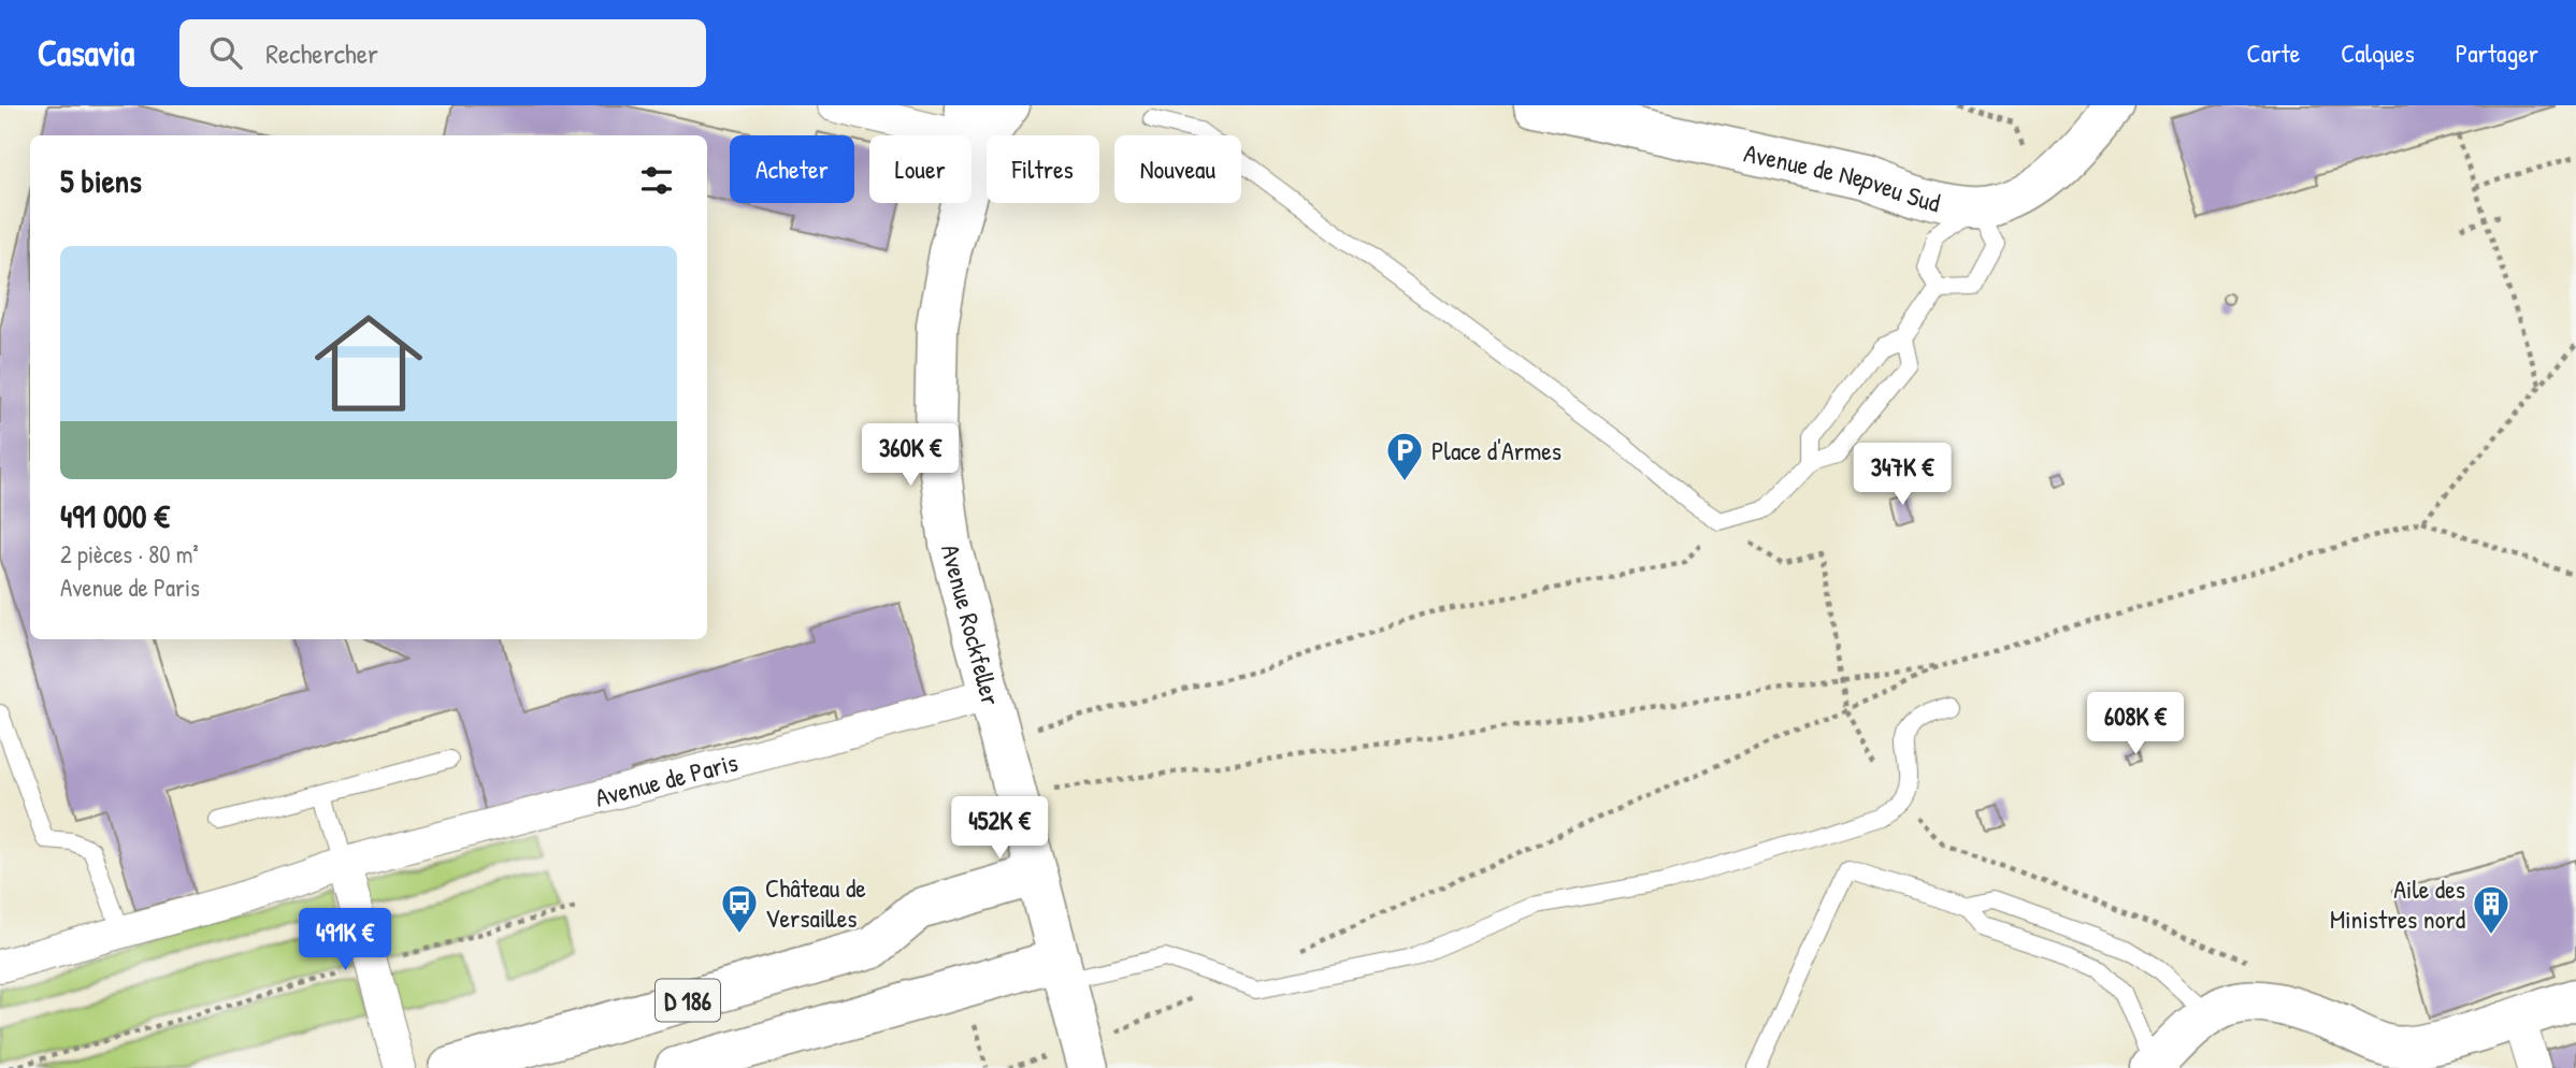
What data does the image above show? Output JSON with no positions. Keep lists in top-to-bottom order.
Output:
{
  "streets": {
    "main road": ["Avenue de Nepveu Sud", "Avenue Rockfeller", "D 186"],
    "street": ["Avenue de Paris"]
  },
  "crossings": [
    ["Avenue Rockfeller", "Avenue de Paris"],
    ["Avenue Rockfeller", "D 186"]
  ],
  "places": {
    "parking": ["Place d'Armes"],
    "bus stop": ["Château de Versailles"],
    "building": ["Aile des Ministres nord"]
  },
  "page": {
    "header": "Casavia",
    "search": "Rechercher",
    "nav": ["Carte", "Calques", "Partager"],
    "chip": [
      "Acheter",
      "Louer",
      "Filtres",
      "Nouveau"
    ],
    "heading": "5 biens",
    "list": [
      {
        "name": "491 000 €",
        "note": "2 pièces · 80 m² · Avenue de Paris"
      }
    ],
    "price": [
      "360K €",
      "347K €",
      "608K €",
      "452K €",
      "491K €"
    ]
  }
}
